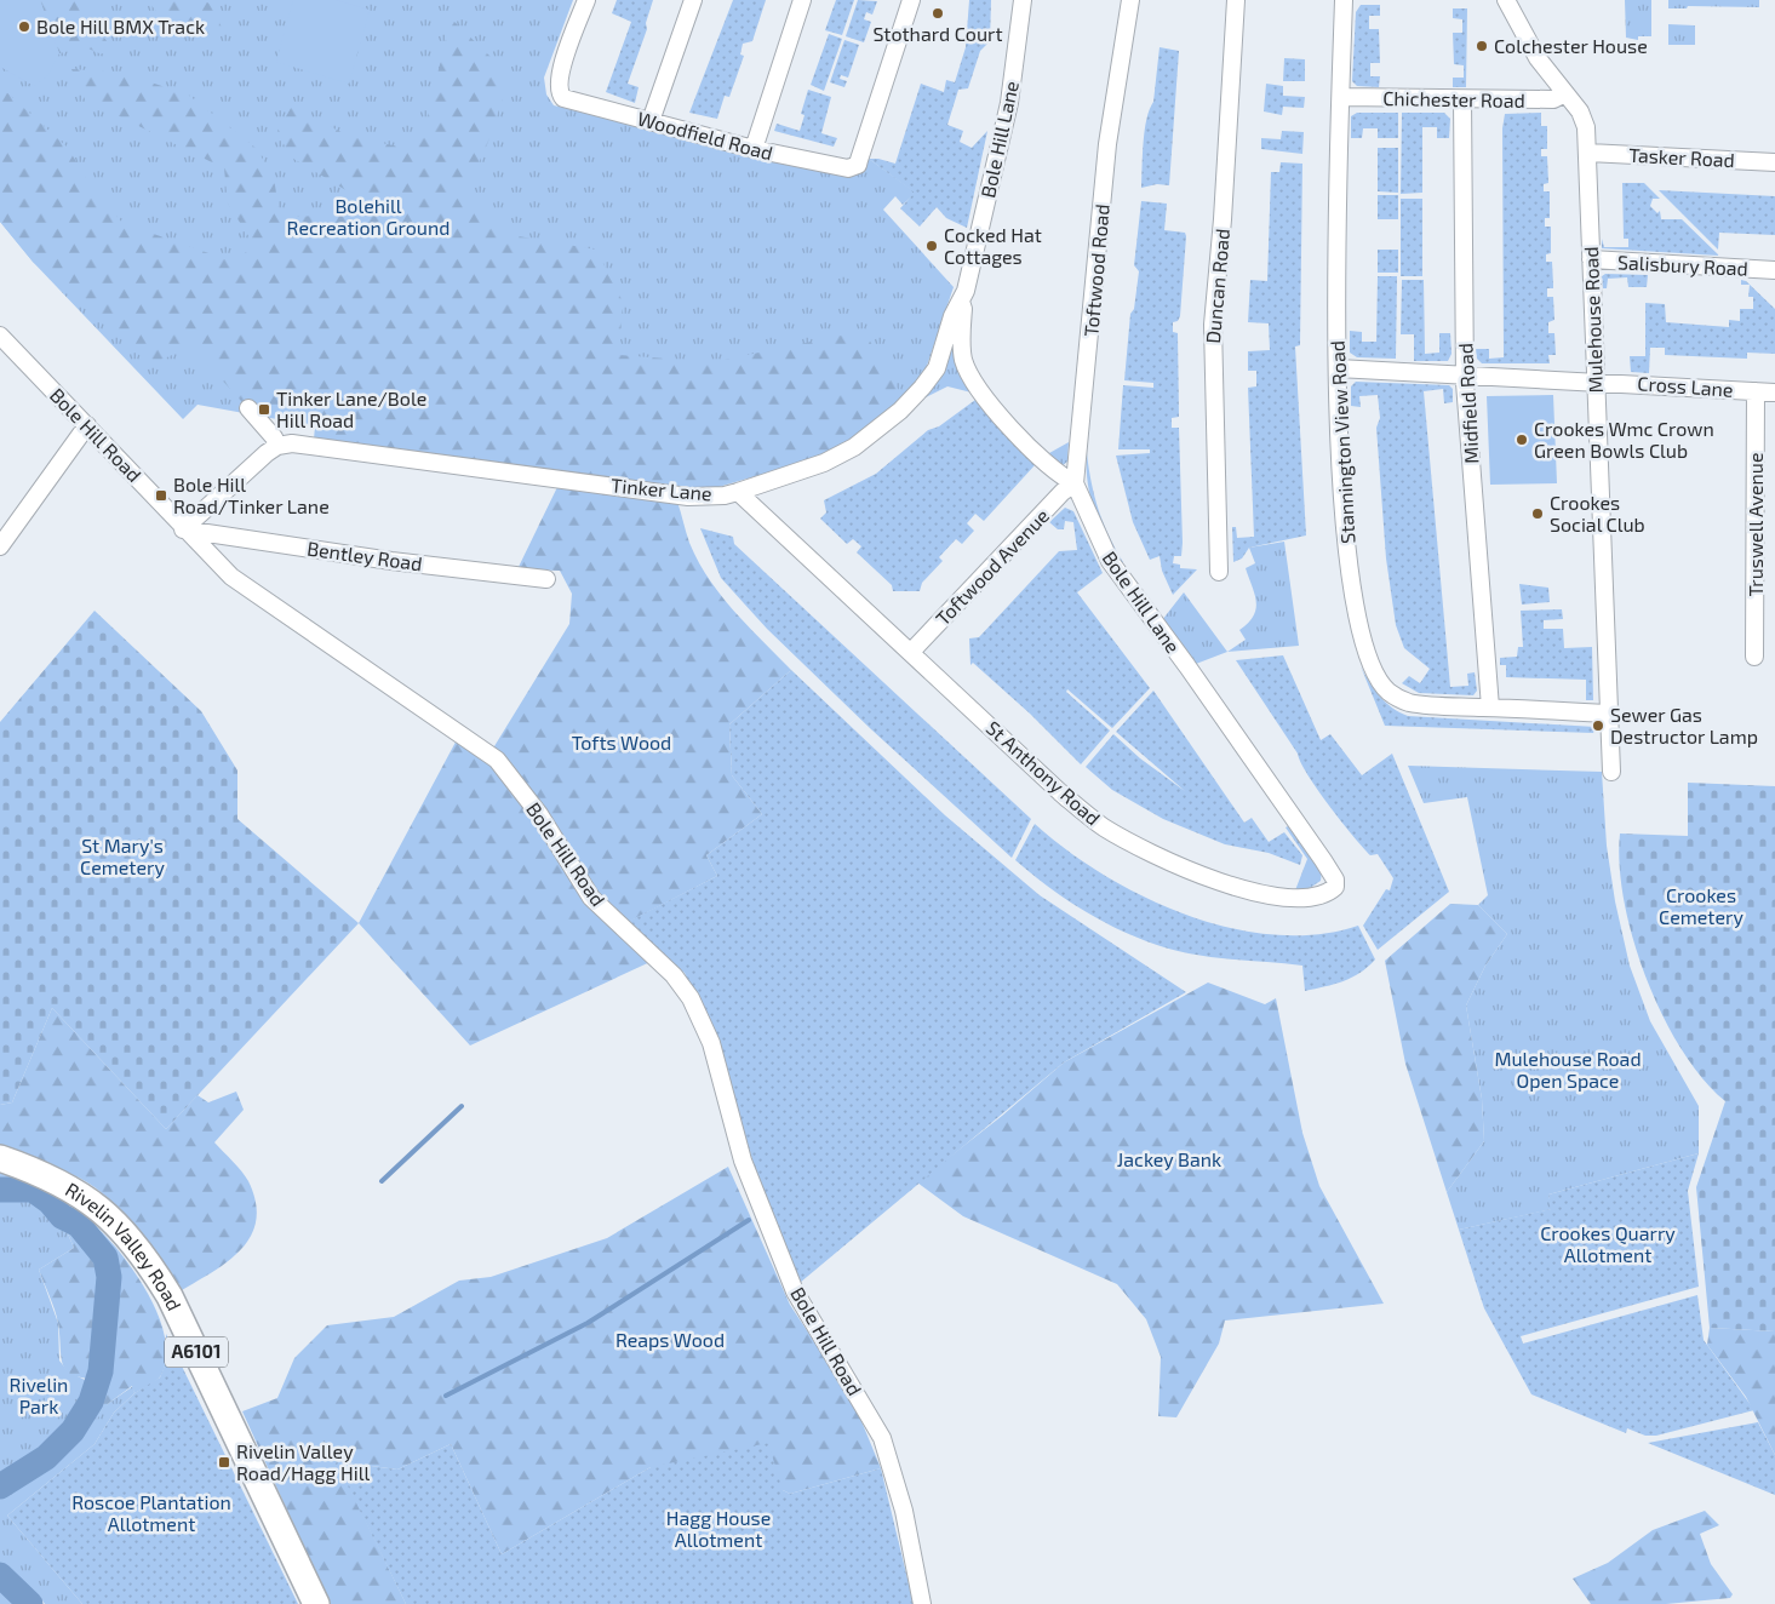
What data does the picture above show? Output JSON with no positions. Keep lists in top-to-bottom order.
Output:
{
  "streets": {
    "main road": ["Rivelin Valley Road", "A6101"],
    "street": [
      "Chichester Road",
      "Woodfield Road",
      "Bole Hill Lane",
      "Tasker Road",
      "Salisbury Road",
      "Toftwood Road",
      "Duncan Road",
      "Mulehouse Road",
      "Cross Lane",
      "Midfield Road",
      "Bole Hill Road",
      "Stannington View Road",
      "Tinker Lane",
      "Truswell Avenue",
      "Bentley Road",
      "Toftwood Avenue",
      "St Anthony Road"
    ]
  },
  "crossings": [
    ["Chichester Road", "Mulehouse Road"],
    ["Chichester Road", "Midfield Road"],
    ["Chichester Road", "Stannington View Road"],
    ["Bole Hill Lane", "Toftwood Road"],
    ["Bole Hill Lane", "Tinker Lane"],
    ["Bole Hill Lane", "Toftwood Avenue"],
    ["Bole Hill Lane", "St Anthony Road"],
    ["Tasker Road", "Mulehouse Road"],
    ["Salisbury Road", "Mulehouse Road"],
    ["Toftwood Road", "Toftwood Avenue"],
    ["Mulehouse Road", "Cross Lane"],
    ["Mulehouse Road", "Stannington View Road"],
    ["Cross Lane", "Midfield Road"],
    ["Cross Lane", "Stannington View Road"],
    ["Cross Lane", "Truswell Avenue"],
    ["Midfield Road", "Stannington View Road"],
    ["Bole Hill Road", "Bentley Road"],
    ["Tinker Lane", "St Anthony Road"],
    ["Toftwood Avenue", "St Anthony Road"]
  ],
  "parks": [
    "Bolehill Recreation Ground",
    "Tofts Wood",
    "St Mary's Cemetery",
    "Crookes Cemetery",
    "Mulehouse Road Open Space",
    "Jackey Bank",
    "Crookes Quarry Allotment",
    "Reaps Wood",
    "Rivelin Park",
    "Roscoe Plantation Allotment",
    "Hagg House Allotment"
  ],
  "places": {
    "other": [
      "Stothard Court",
      "Bole Hill BMX Track",
      "Colchester House",
      "Cocked Hat Cottages",
      "Crookes Wmc Crown Green Bowls Club",
      "Crookes Social Club",
      "Sewer Gas Destructor Lamp"
    ],
    "transit": ["Tinker Lane/Bole Hill Road", "Bole Hill Road/Tinker Lane", "Rivelin Valley Road/Hagg Hill"]
  }
}
